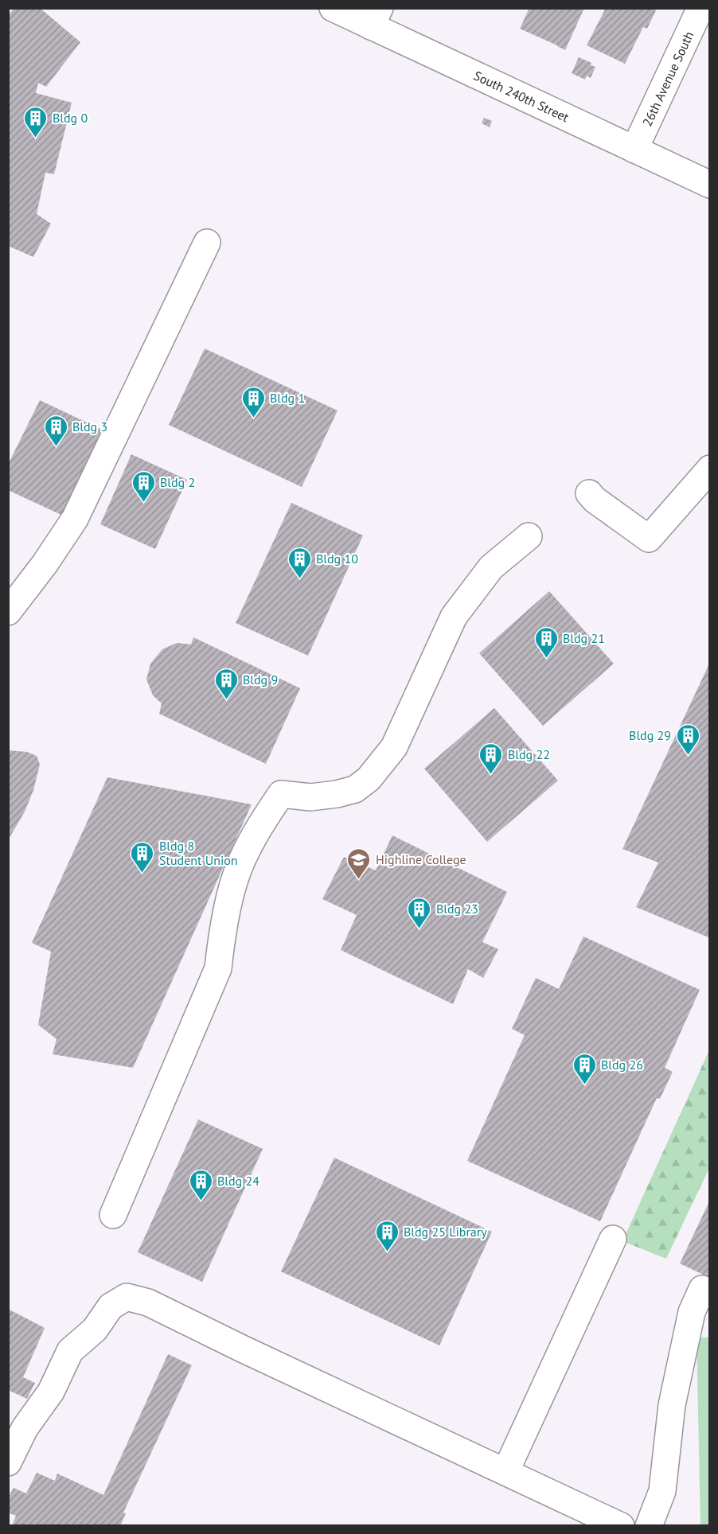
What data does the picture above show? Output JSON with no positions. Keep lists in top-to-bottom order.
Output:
{
  "streets": {
    "main road": ["26th Avenue South", "South 240th Street"]
  },
  "crossings": [
    ["26th Avenue South", "South 240th Street"]
  ],
  "places": {
    "building": [
      "Bldg 0",
      "Bldg 1",
      "Bldg 3",
      "Bldg 2",
      "Bldg 10",
      "Bldg 21",
      "Bldg 9",
      "Bldg 29",
      "Bldg 22",
      "Bldg 8 Student Union",
      "Bldg 23",
      "Bldg 26",
      "Bldg 24",
      "Bldg 25 Library"
    ],
    "school or university": ["Highline College"]
  }
}
